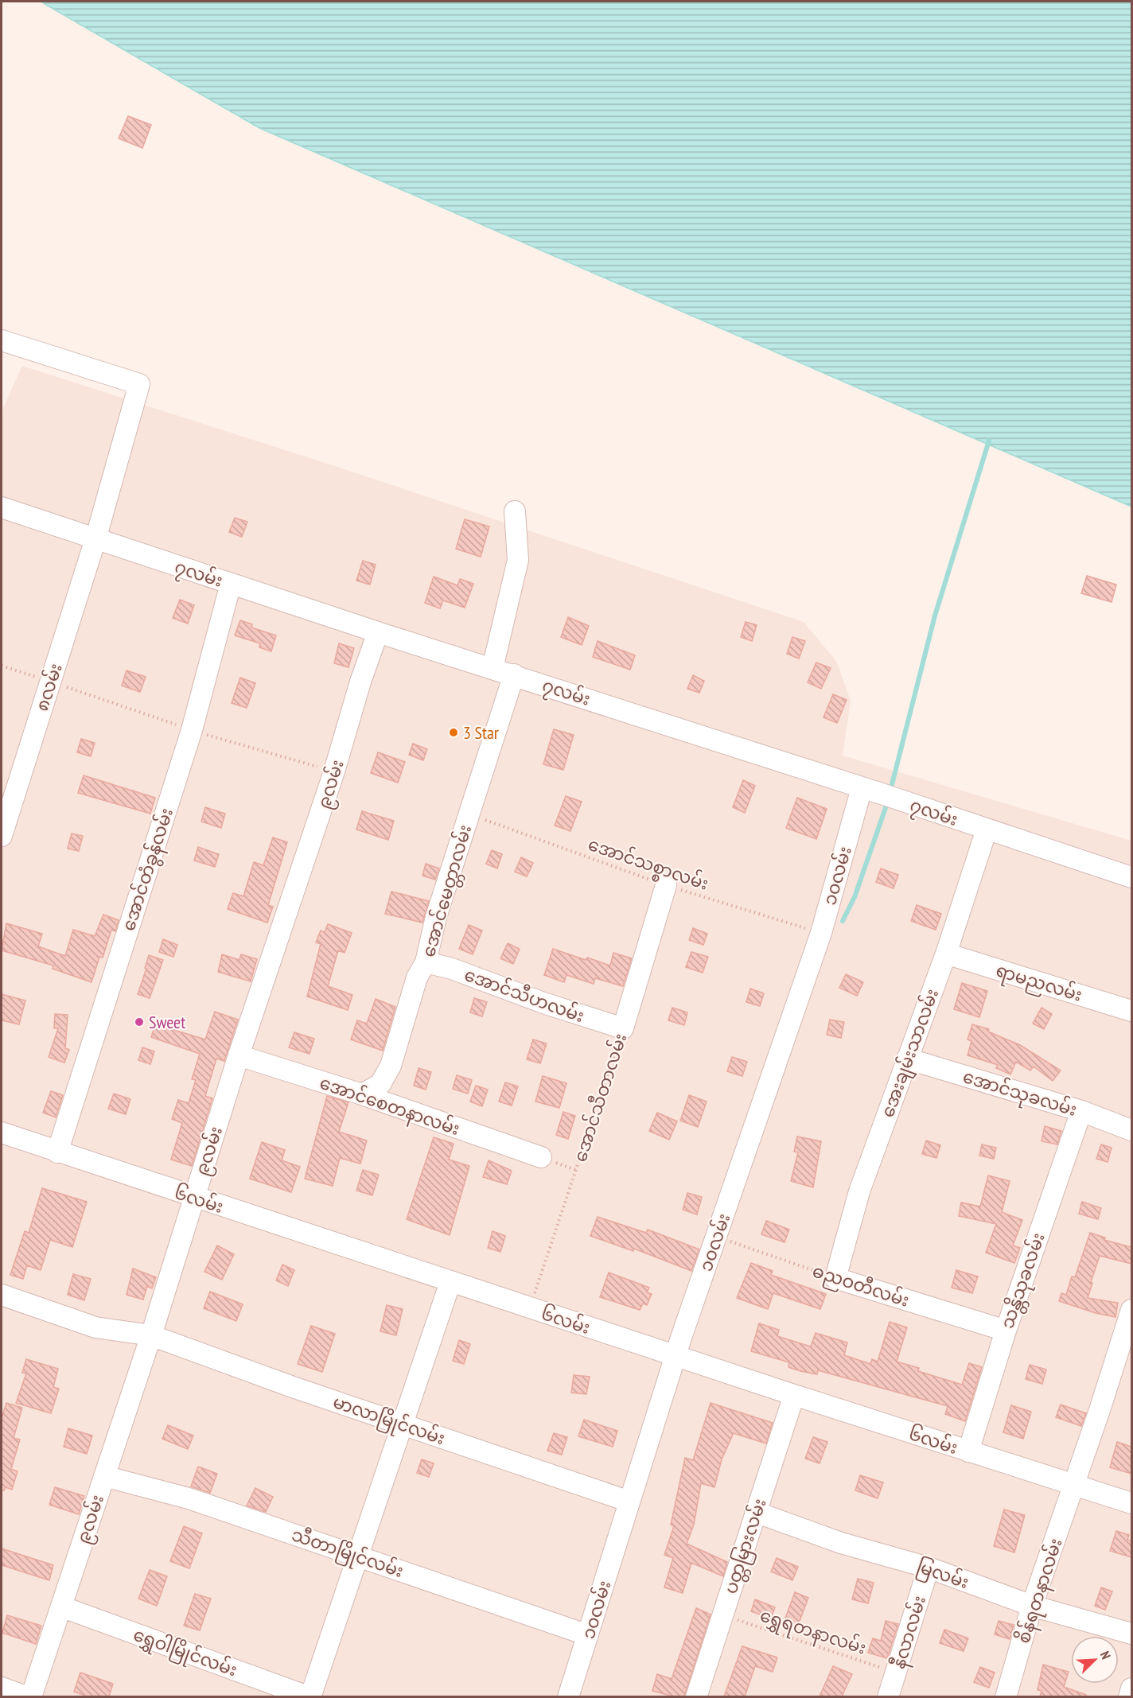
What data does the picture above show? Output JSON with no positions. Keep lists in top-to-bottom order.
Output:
{
  "streets": {
    "street": [
      "၇လမ်း",
      "၈လမ်း",
      "၉လမ်း",
      "အောင်တံခွန်လမ်း",
      "၁၀လမ်း",
      "အောင်မေတ္တာလမ်း",
      "ရာမညလမ်း",
      "အောင်သီဟလမ်း",
      "အေးချမ်းသာလမ်း",
      "အောင်သုခလမ်း",
      "အောင်သီတာလမ်း",
      "အောင်စေတနာလမ်း",
      "၆လမ်း",
      "သန္တိသုခလမ်း",
      "ဓညဝတီလမ်း",
      "မာလာမြိုင်လမ်း",
      "ပတ္တမြားလမ်း",
      "သီတာမြိုင်လမ်း",
      "မြလမ်း",
      "စိန်ရတနာလမ်း",
      "နီလာလမ်း",
      "ရွှေဝါမြိုင်လမ်း"
    ],
    "path": ["အောင်သစ္စာလမ်း", "ရွှေရတနာလမ်း"]
  },
  "crossings": [
    ["၇လမ်း", "၈လမ်း"],
    ["၇လမ်း", "၉လမ်း"],
    ["၇လမ်း", "အောင်တံခွန်လမ်း"],
    ["၇လမ်း", "၁၀လမ်း"],
    ["၇လမ်း", "အောင်မေတ္တာလမ်း"],
    ["၇လမ်း", "အေးချမ်းသာလမ်း"],
    ["၉လမ်း", "အောင်စေတနာလမ်း"],
    ["၉လမ်း", "၆လမ်း"],
    ["၉လမ်း", "မာလာမြိုင်လမ်း"],
    ["၉လမ်း", "သီတာမြိုင်လမ်း"],
    ["၉လမ်း", "ရွှေဝါမြိုင်လမ်း"],
    ["အောင်သစ္စာလမ်း", "၁၀လမ်း"],
    ["အောင်သစ္စာလမ်း", "အောင်မေတ္တာလမ်း"],
    ["အောင်သစ္စာလမ်း", "အောင်သီတာလမ်း"],
    ["အောင်တံခွန်လမ်း", "၆လမ်း"],
    ["၁၀လမ်း", "၆လမ်း"],
    ["၁၀လမ်း", "ဓညဝတီလမ်း"],
    ["၁၀လမ်း", "မာလာမြိုင်လမ်း"],
    ["၁၀လမ်း", "သီတာမြိုင်လမ်း"],
    ["အောင်မေတ္တာလမ်း", "အောင်သီဟလမ်း"],
    ["အောင်မေတ္တာလမ်း", "အောင်စေတနာလမ်း"],
    ["ရာမညလမ်း", "အေးချမ်းသာလမ်း"],
    ["အောင်သီဟလမ်း", "အောင်သီတာလမ်း"],
    ["အေးချမ်းသာလမ်း", "အောင်သုခလမ်း"],
    ["အေးချမ်းသာလမ်း", "ဓညဝတီလမ်း"],
    ["အောင်သုခလမ်း", "သန္တိသုခလမ်း"],
    ["အောင်သီတာလမ်း", "၆လမ်း"],
    ["၆လမ်း", "သန္တိသုခလမ်း"],
    ["၆လမ်း", "ပတ္တမြားလမ်း"],
    ["၆လမ်း", "စိန်ရတနာလမ်း"],
    ["သန္တိသုခလမ်း", "ဓညဝတီလမ်း"],
    ["ပတ္တမြားလမ်း", "မြလမ်း"],
    ["ပတ္တမြားလမ်း", "ရွှေရတနာလမ်း"],
    ["မြလမ်း", "စိန်ရတနာလမ်း"],
    ["မြလမ်း", "နီလာလမ်း"],
    ["ရွှေရတနာလမ်း", "နီလာလမ်း"]
  ],
  "places": ["3 Star", "Sweet"],
  "north": "top right"
}
